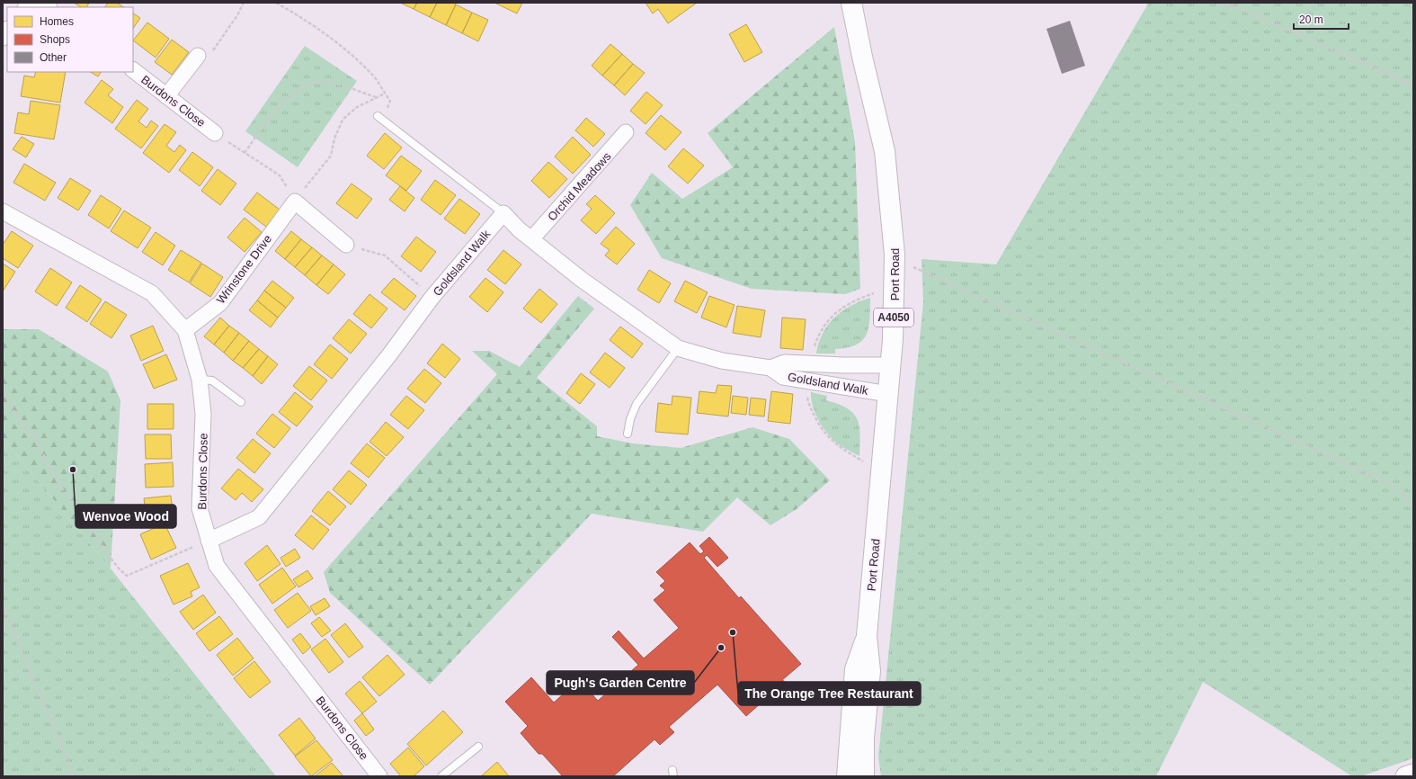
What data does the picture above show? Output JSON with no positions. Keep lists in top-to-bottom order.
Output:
{
  "streets": {
    "main road": ["Port Road", "A4050"],
    "street": [
      "Burdons Close",
      "Orchid Meadows",
      "Goldsland Walk",
      "Wrinstone Drive"
    ]
  },
  "crossings": [
    ["Burdons Close", "Goldsland Walk"],
    ["Burdons Close", "Wrinstone Drive"],
    ["Orchid Meadows", "Goldsland Walk"],
    ["Goldsland Walk", "Port Road"]
  ],
  "places": ["Wenvoe Wood", "The Orange Tree Restaurant", "Pugh's Garden Centre"],
  "legend": ["Homes", "Shops", "Other"],
  "scale_bar": "20 m"
}
